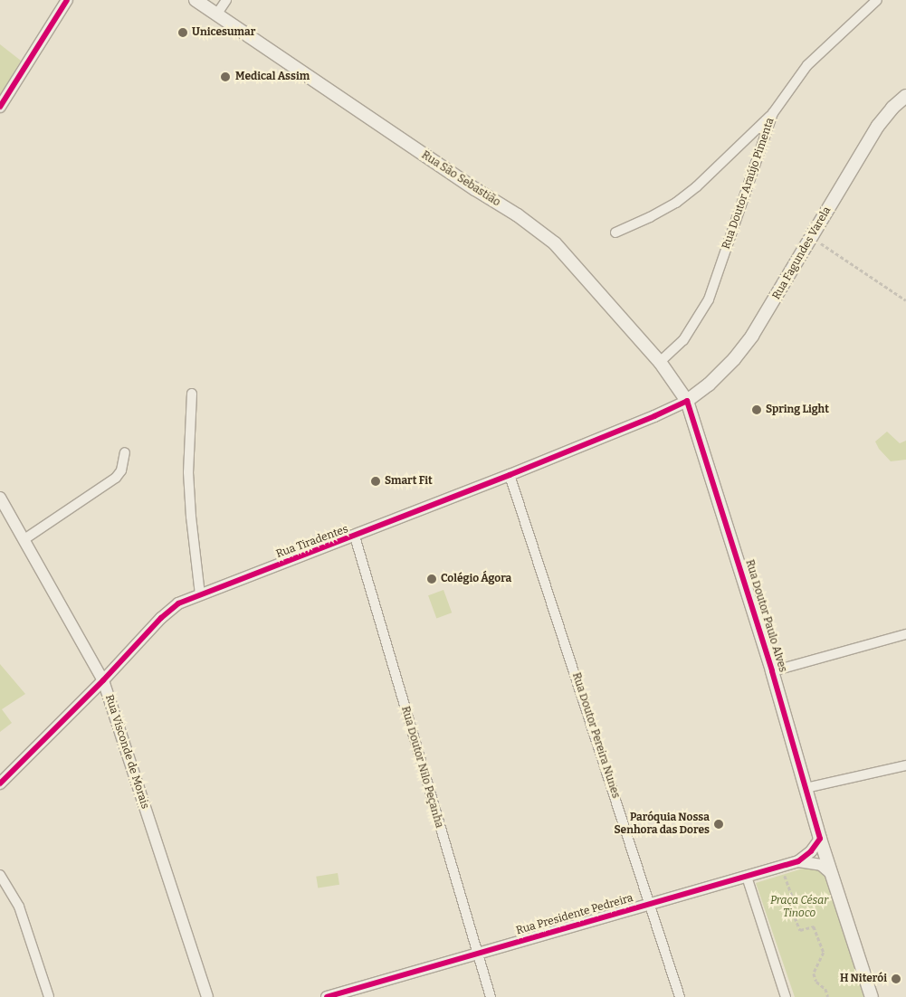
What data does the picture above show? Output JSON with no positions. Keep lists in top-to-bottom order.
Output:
{
  "streets": {
    "main road": ["Rua São Sebastião", "Rua Fagundes Varela", "Rua Doutor Paulo Alves"],
    "street": [
      "Rua Doutor Araújo Pimenta",
      "Rua Tiradentes",
      "Rua Doutor Pereira Nunes",
      "Rua Visconde de Morais",
      "Rua Doutor Nilo Peçanha",
      "Rua Presidente Pedreira"
    ]
  },
  "crossings": [
    ["Rua São Sebastião", "Rua Doutor Araújo Pimenta"],
    ["Rua São Sebastião", "Rua Fagundes Varela"],
    ["Rua São Sebastião", "Rua Tiradentes"],
    ["Rua São Sebastião", "Rua Doutor Paulo Alves"],
    ["Rua Fagundes Varela", "Rua Tiradentes"],
    ["Rua Fagundes Varela", "Rua Doutor Paulo Alves"],
    ["Rua Tiradentes", "Rua Doutor Paulo Alves"],
    ["Rua Tiradentes", "Rua Doutor Pereira Nunes"],
    ["Rua Tiradentes", "Rua Visconde de Morais"],
    ["Rua Tiradentes", "Rua Doutor Nilo Peçanha"],
    ["Rua Doutor Paulo Alves", "Rua Presidente Pedreira"],
    ["Rua Doutor Pereira Nunes", "Rua Presidente Pedreira"],
    ["Rua Doutor Nilo Peçanha", "Rua Presidente Pedreira"]
  ],
  "parks": ["Praça César Tinoco"],
  "places": [
    "Unicesumar",
    "Medical Assim",
    "Spring Light",
    "Smart Fit",
    "Colégio Ágora",
    "Paróquia Nossa Senhora das Dores",
    "H Niterói"
  ]
}
